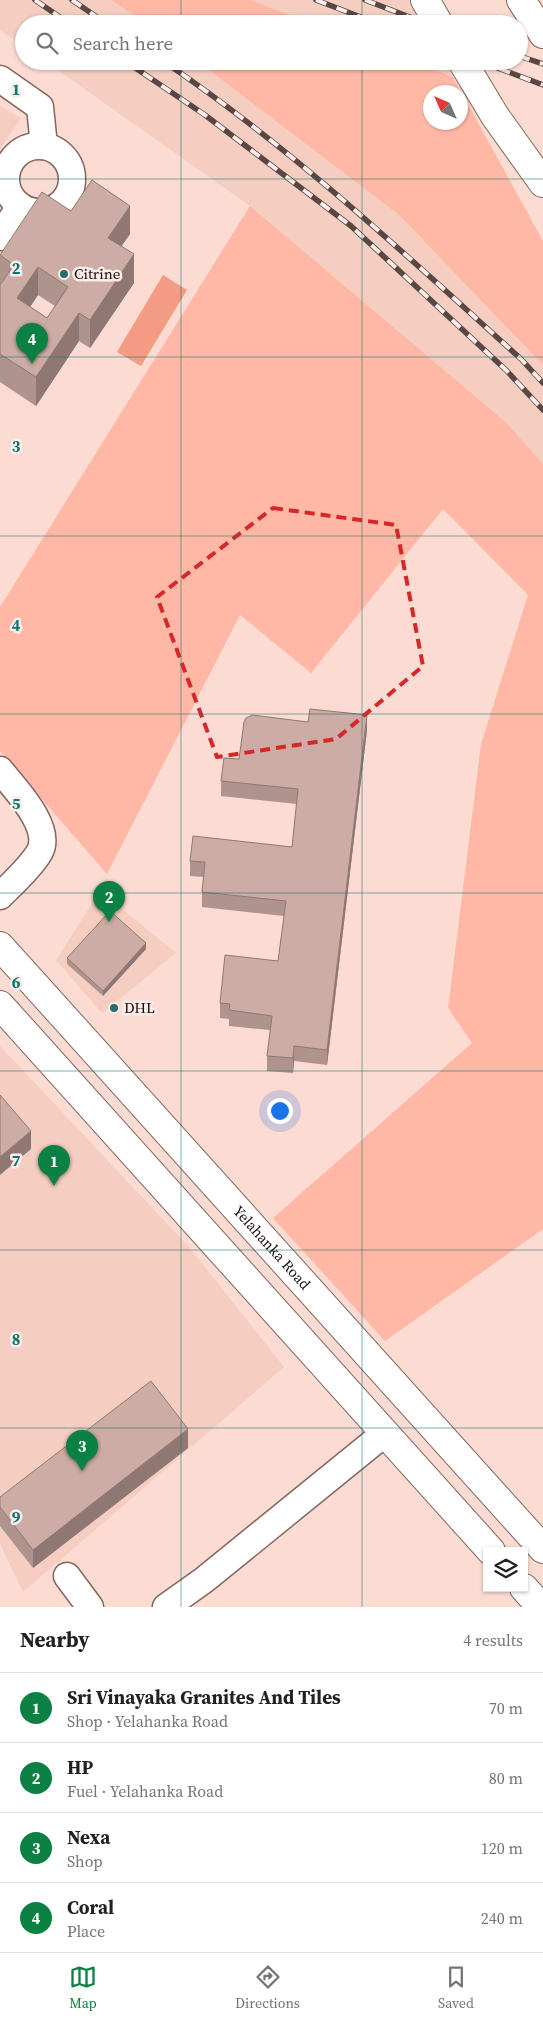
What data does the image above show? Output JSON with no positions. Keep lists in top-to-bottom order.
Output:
{
  "streets": {
    "main road": ["Yelahanka Road"]
  },
  "places": ["Citrine", "DHL"],
  "north": "top left",
  "page": {
    "search": "Search here",
    "pins": [
      "4",
      "2",
      "1",
      "3"
    ],
    "heading": ["Nearby", "4 results"],
    "list": [
      {
        "mark": "1",
        "name": "Sri Vinayaka Granites And Tiles",
        "note": "Shop · Yelahanka Road",
        "value": "70 m"
      },
      {
        "mark": "2",
        "name": "HP",
        "note": "Fuel · Yelahanka Road",
        "value": "80 m"
      },
      {
        "mark": "3",
        "name": "Nexa",
        "note": "Shop",
        "value": "120 m"
      },
      {
        "mark": "4",
        "name": "Coral",
        "note": "Place",
        "value": "240 m"
      }
    ],
    "nav": ["Map", "Directions", "Saved"]
  },
  "grid": {
    "rows": [
      "1",
      "2",
      "3",
      "4",
      "5",
      "6",
      "7",
      "8",
      "9"
    ]
  }
}
